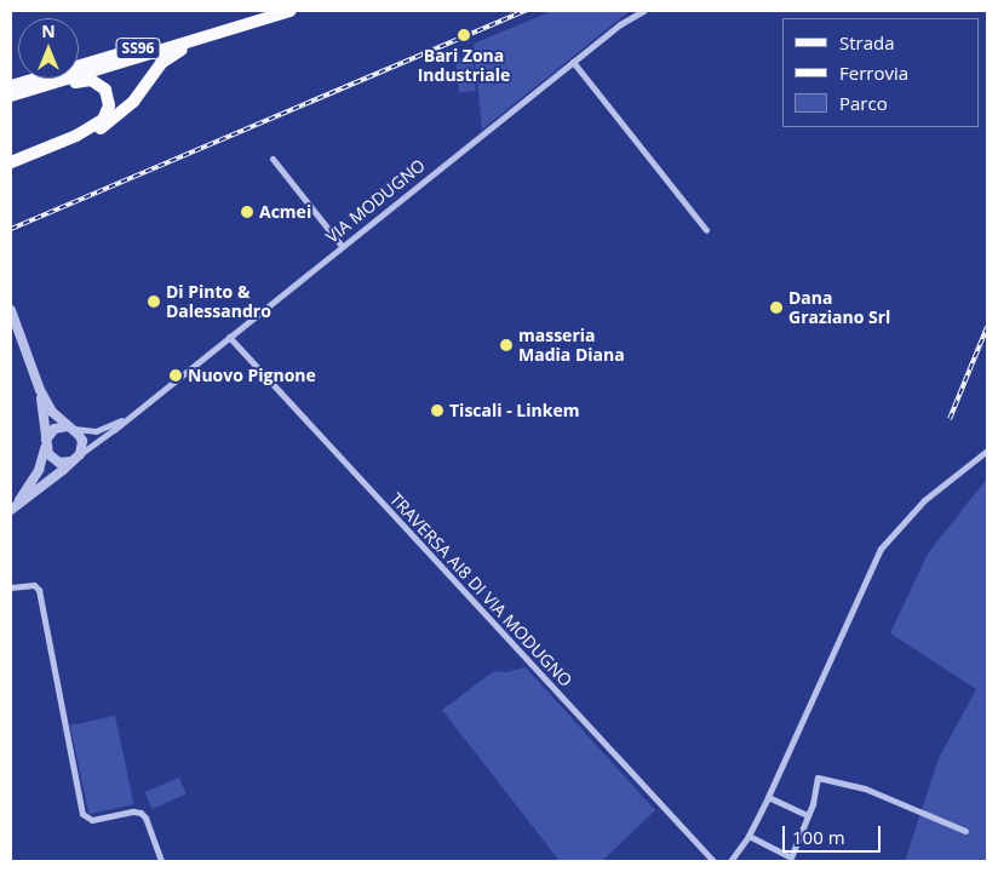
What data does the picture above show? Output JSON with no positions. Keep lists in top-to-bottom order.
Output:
{
  "streets": {
    "main road": ["SS96"],
    "street": ["VIA MODUGNO", "TRAVERSA AI8 DI VIA MODUGNO"]
  },
  "crossings": [
    ["VIA MODUGNO", "TRAVERSA AI8 DI VIA MODUGNO"]
  ],
  "places": [
    "Bari Zona Industriale",
    "Acmei",
    "Di Pinto & Dalessandro",
    "Dana Graziano Srl",
    "masseria Madia Diana",
    "Nuovo Pignone",
    "Tiscali - Linkem"
  ],
  "legend": ["Strada", "Ferrovia", "Parco"],
  "scale_bar": "100 m",
  "north": "top"
}
